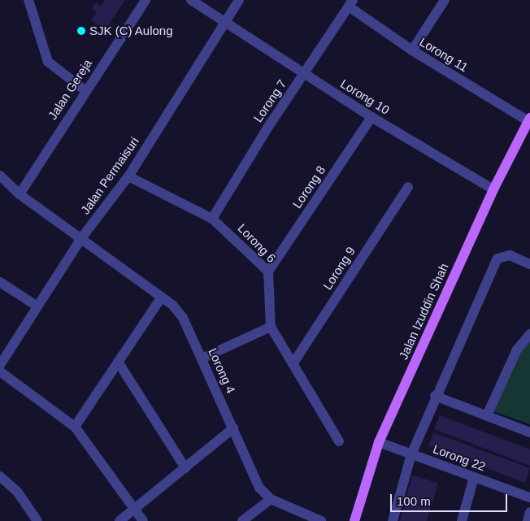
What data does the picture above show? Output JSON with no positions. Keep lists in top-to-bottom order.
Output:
{
  "streets": {
    "main road": ["Jalan Izuddin Shah"],
    "street": [
      "Lorong 11",
      "Jalan Gereja",
      "Lorong 10",
      "Lorong 7",
      "Jalan Permaisuri",
      "Lorong 8",
      "Lorong 6",
      "Lorong 9",
      "Lorong 4",
      "Lorong 22"
    ]
  },
  "crossings": [
    ["Lorong 11", "Lorong 7"],
    ["Lorong 11", "Jalan Izuddin Shah"],
    ["Jalan Gereja", "Lorong 4"],
    ["Lorong 10", "Lorong 7"],
    ["Lorong 10", "Jalan Permaisuri"],
    ["Lorong 10", "Lorong 8"],
    ["Lorong 10", "Jalan Izuddin Shah"],
    ["Lorong 7", "Lorong 6"],
    ["Jalan Permaisuri", "Lorong 6"],
    ["Jalan Permaisuri", "Lorong 4"],
    ["Lorong 8", "Lorong 6"],
    ["Lorong 6", "Lorong 9"],
    ["Jalan Izuddin Shah", "Lorong 22"]
  ],
  "places": ["SJK (C) Aulong"],
  "scale_bar": "100 m"
}
